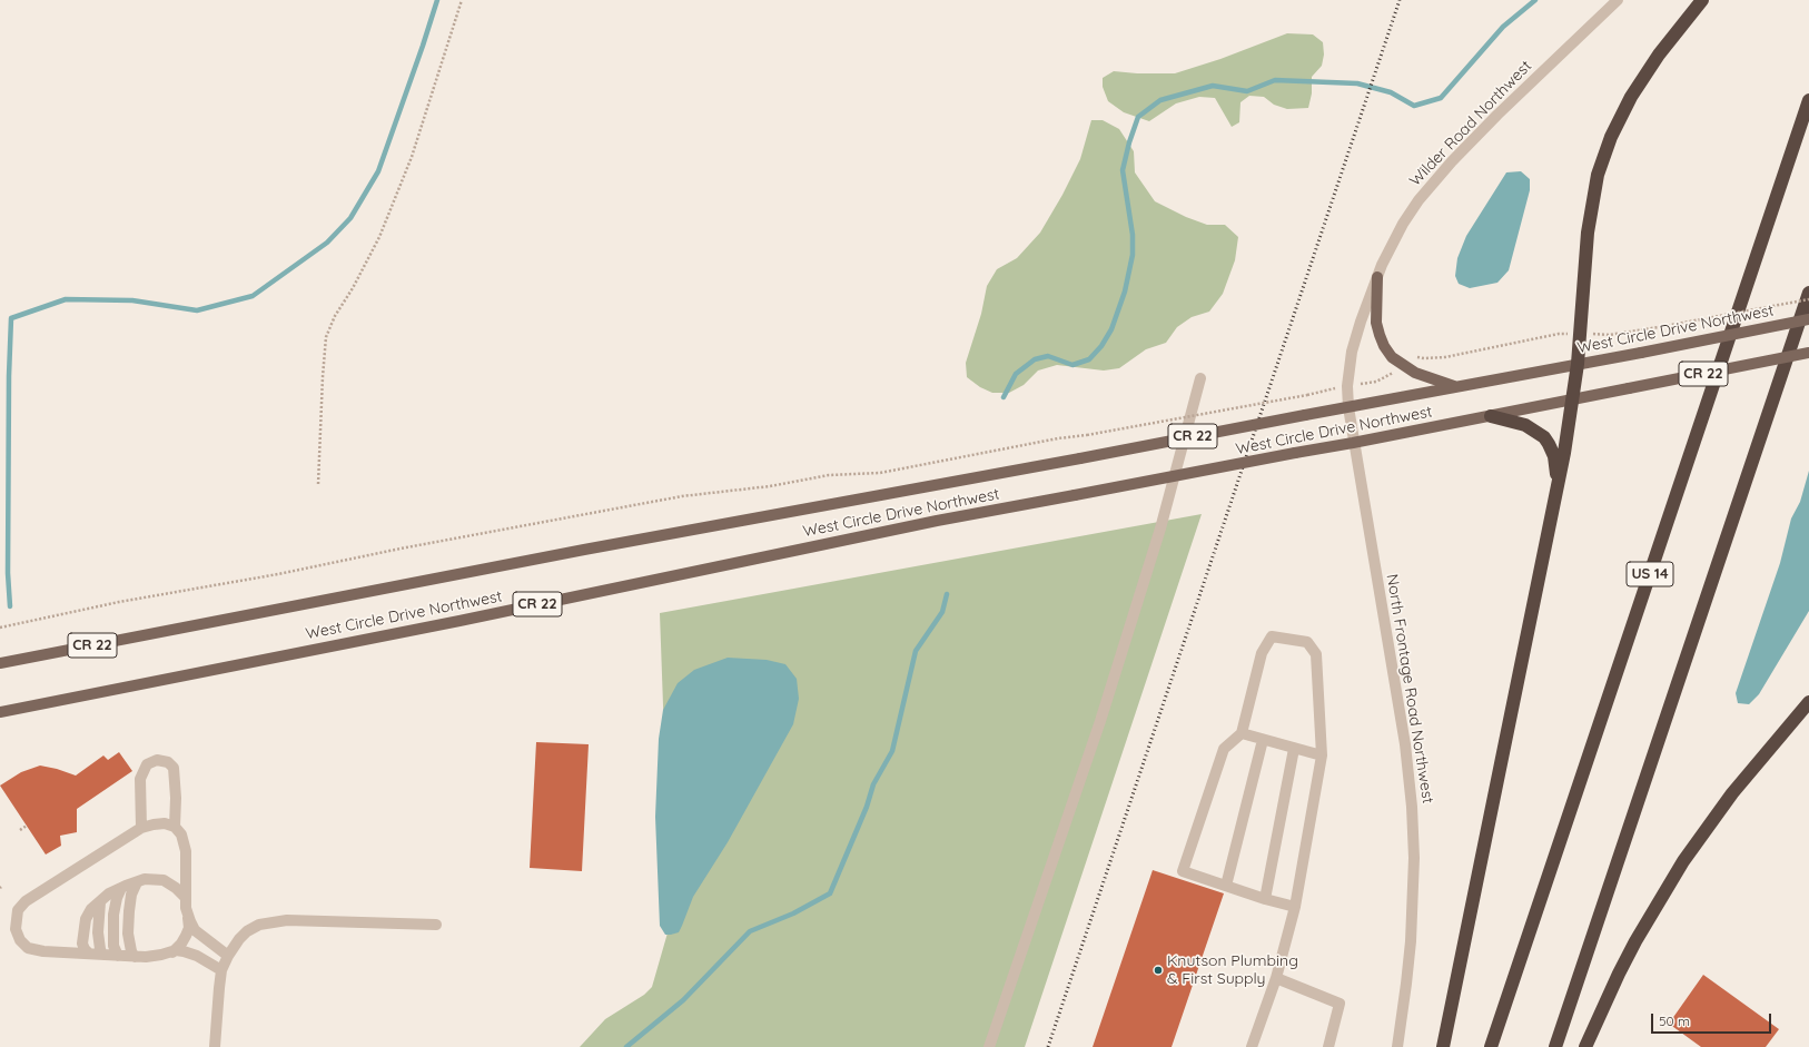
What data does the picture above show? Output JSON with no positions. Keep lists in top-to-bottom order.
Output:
{
  "streets": {
    "highway": ["US 14"],
    "main road": ["West Circle Drive Northwest", "CR 22"],
    "street": ["Wilder Road Northwest", "North Frontage Road Northwest"]
  },
  "crossings": [
    ["Wilder Road Northwest", "West Circle Drive Northwest"],
    ["Wilder Road Northwest", "North Frontage Road Northwest"],
    ["West Circle Drive Northwest", "North Frontage Road Northwest"]
  ],
  "places": ["Knutson Plumbing & First Supply"],
  "scale_bar": "50 m"
}
